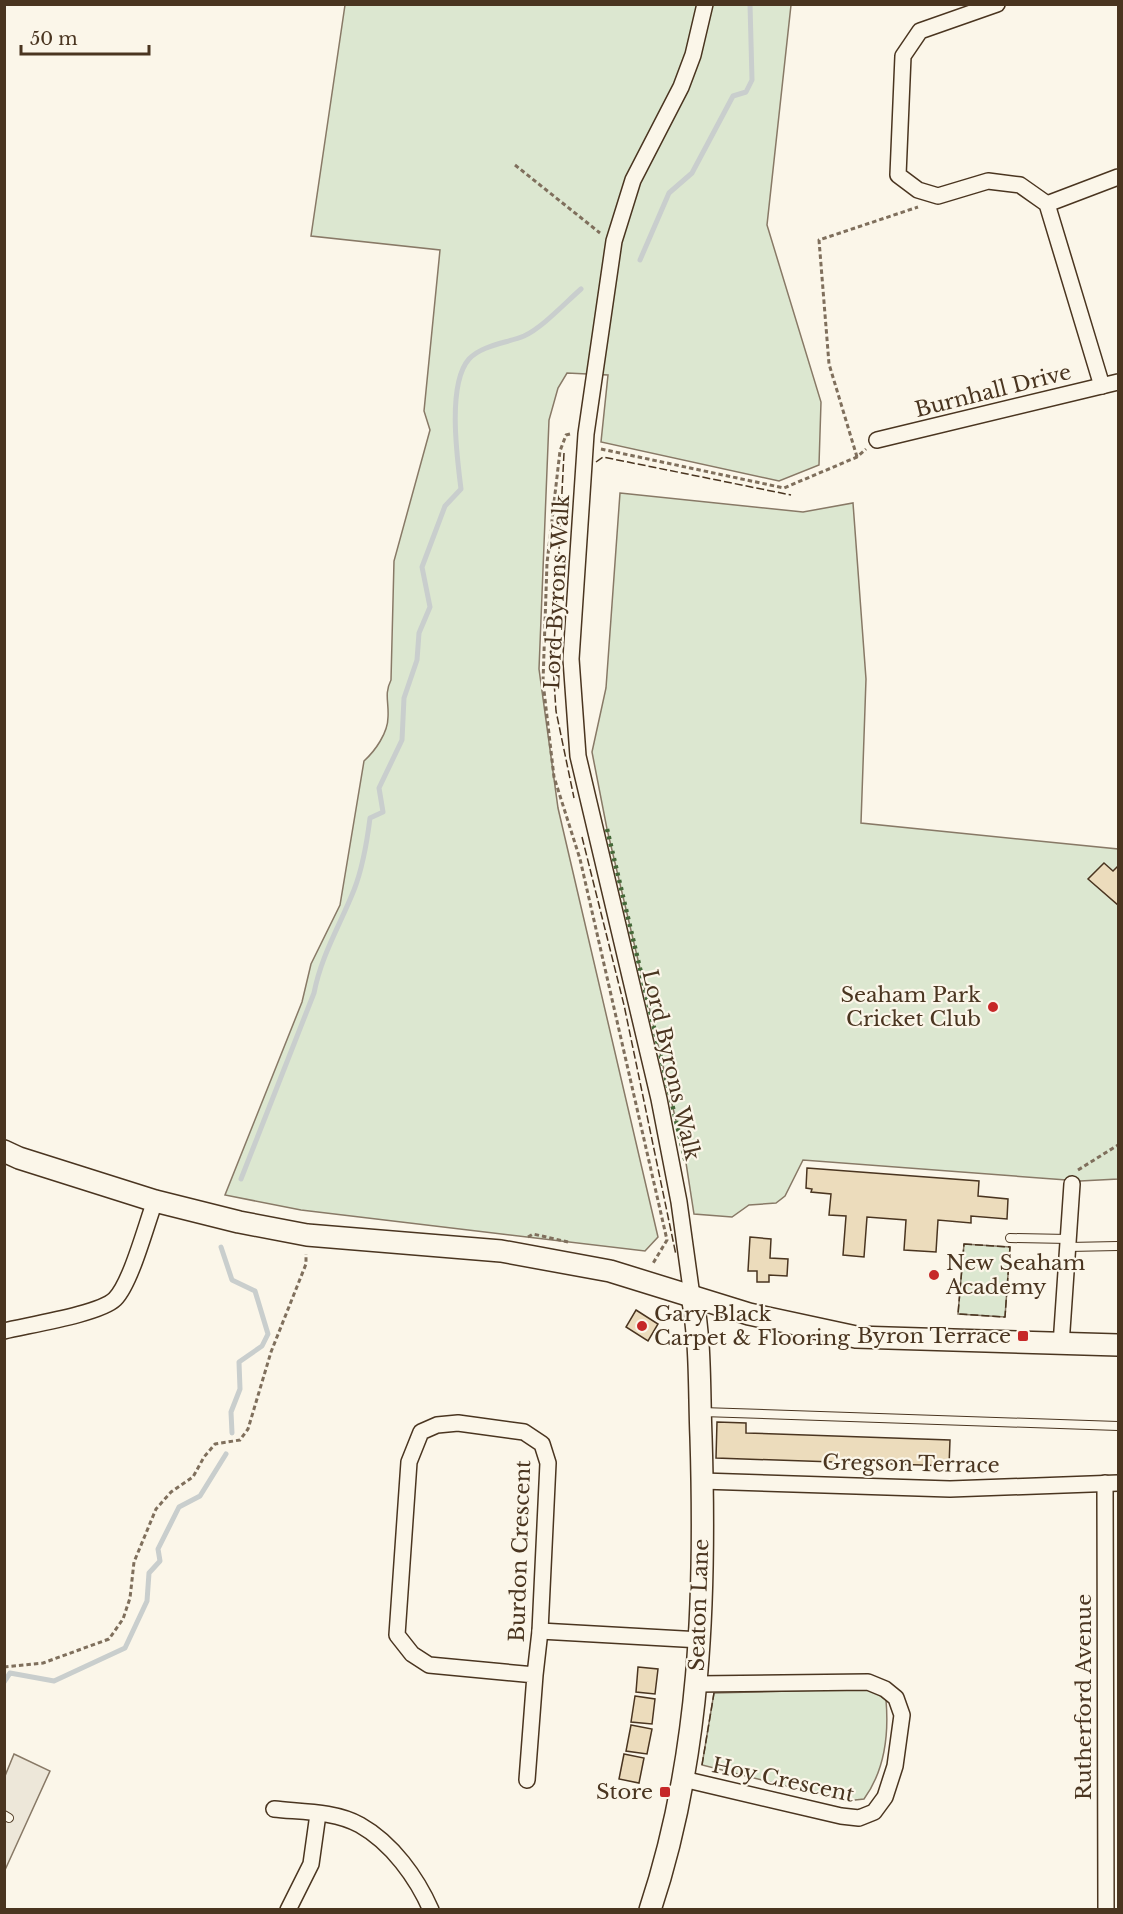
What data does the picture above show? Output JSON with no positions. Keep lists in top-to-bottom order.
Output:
{
  "streets": {
    "main road": ["Seaton Lane"],
    "street": [
      "Burnhall Drive",
      "Lord Byrons Walk",
      "Gregson Terrace",
      "Burdon Crescent",
      "Rutherford Avenue",
      "Hoy Crescent"
    ]
  },
  "crossings": [
    ["Lord Byrons Walk", "Seaton Lane"],
    ["Gregson Terrace", "Seaton Lane"],
    ["Gregson Terrace", "Rutherford Avenue"],
    ["Seaton Lane", "Hoy Crescent"]
  ],
  "places": {
    "other": ["Seaham Park Cricket Club", "New Seaham Academy", "Gary Black Carpet & Flooring"],
    "transit": ["Byron Terrace", "Store"]
  },
  "scale_bar": "50 m"
}
